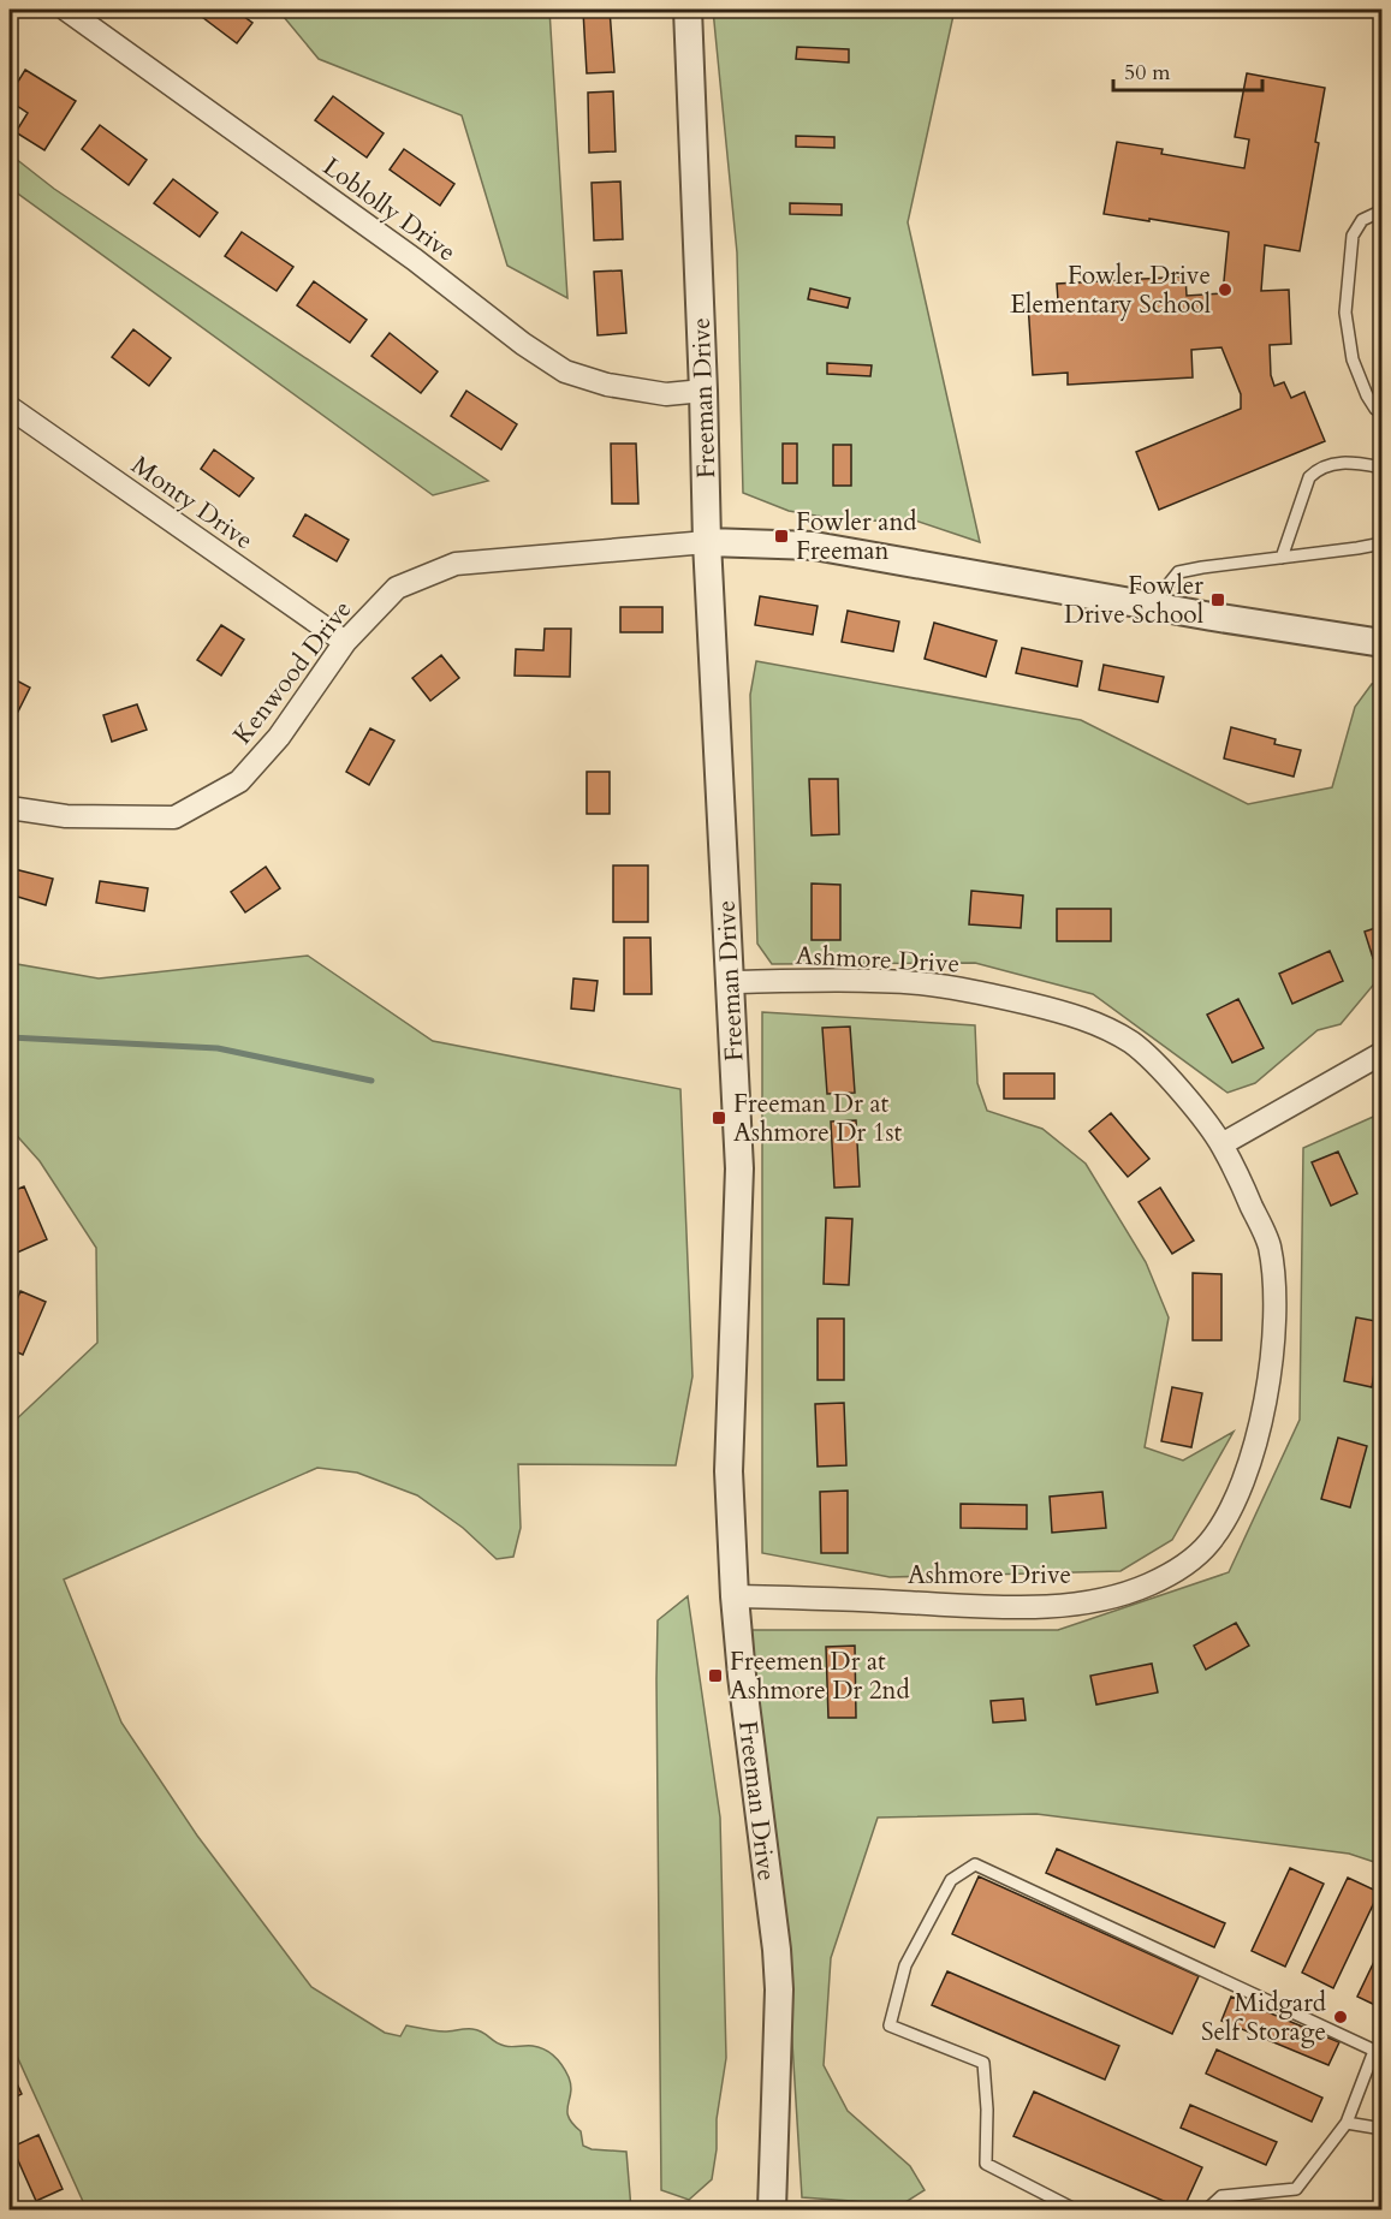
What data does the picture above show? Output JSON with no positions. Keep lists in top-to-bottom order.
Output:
{
  "streets": {
    "street": [
      "Loblolly Drive",
      "Freeman Drive",
      "Monty Drive",
      "Kenwood Drive",
      "Ashmore Drive"
    ]
  },
  "crossings": [
    ["Loblolly Drive", "Freeman Drive"],
    ["Freeman Drive", "Kenwood Drive"],
    ["Freeman Drive", "Ashmore Drive"],
    ["Monty Drive", "Kenwood Drive"]
  ],
  "places": {
    "other": ["Fowler Drive Elementary School", "Midgard Self Storage"],
    "transit": [
      "Fowler and Freeman",
      "Fowler Drive School",
      "Freeman Dr at Ashmore Dr 1st",
      "Freemen Dr at Ashmore Dr 2nd"
    ]
  },
  "scale_bar": "50 m"
}
